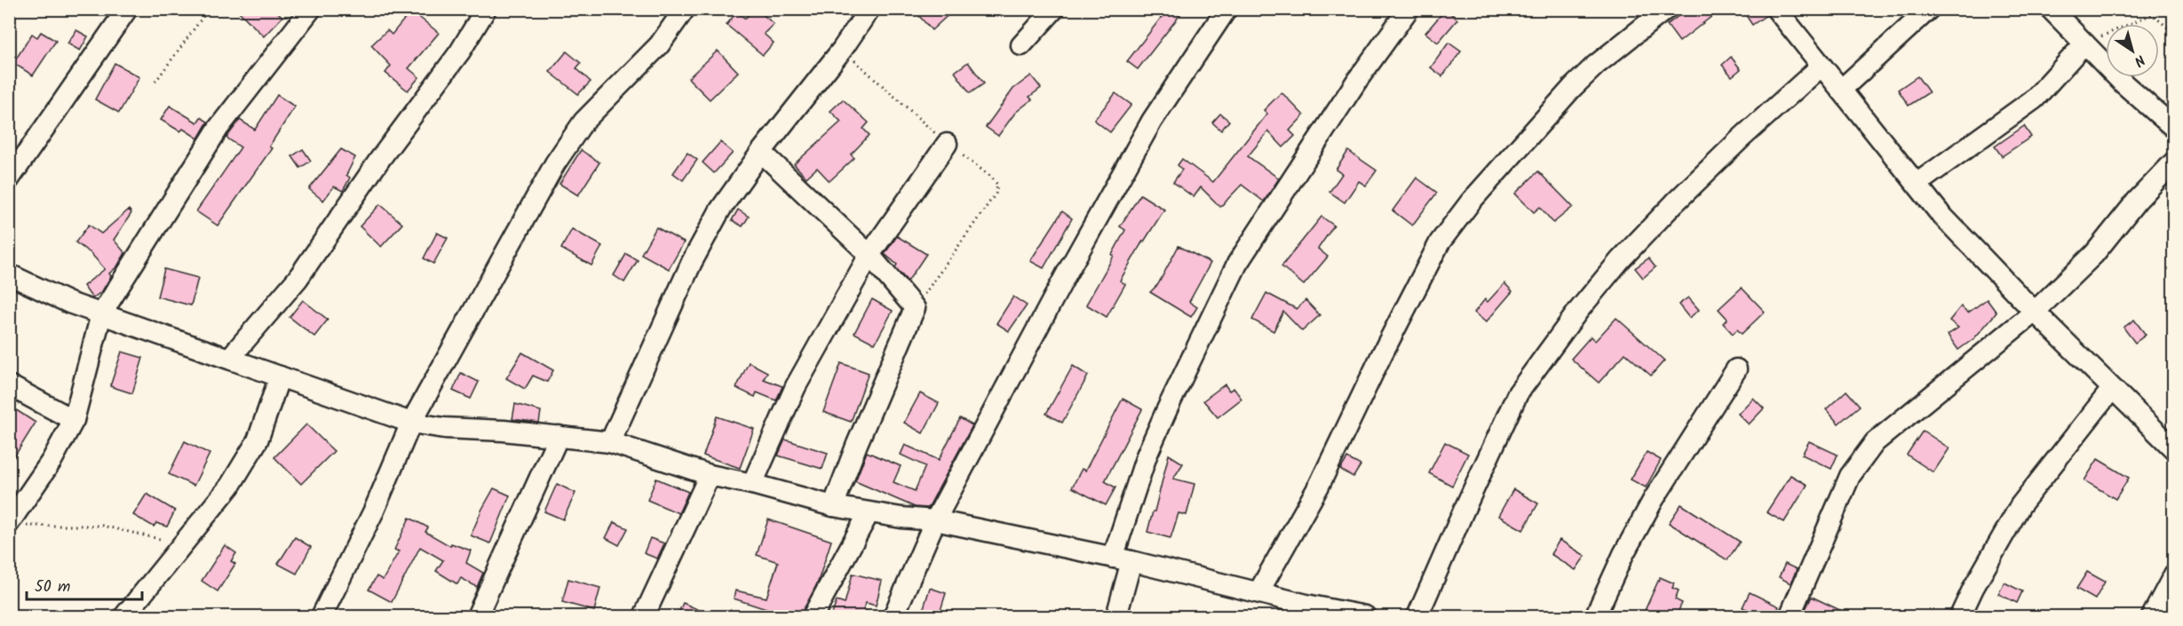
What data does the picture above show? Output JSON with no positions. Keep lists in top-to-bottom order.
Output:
{
  "scale_bar": "50 m",
  "north": "bottom right"
}
